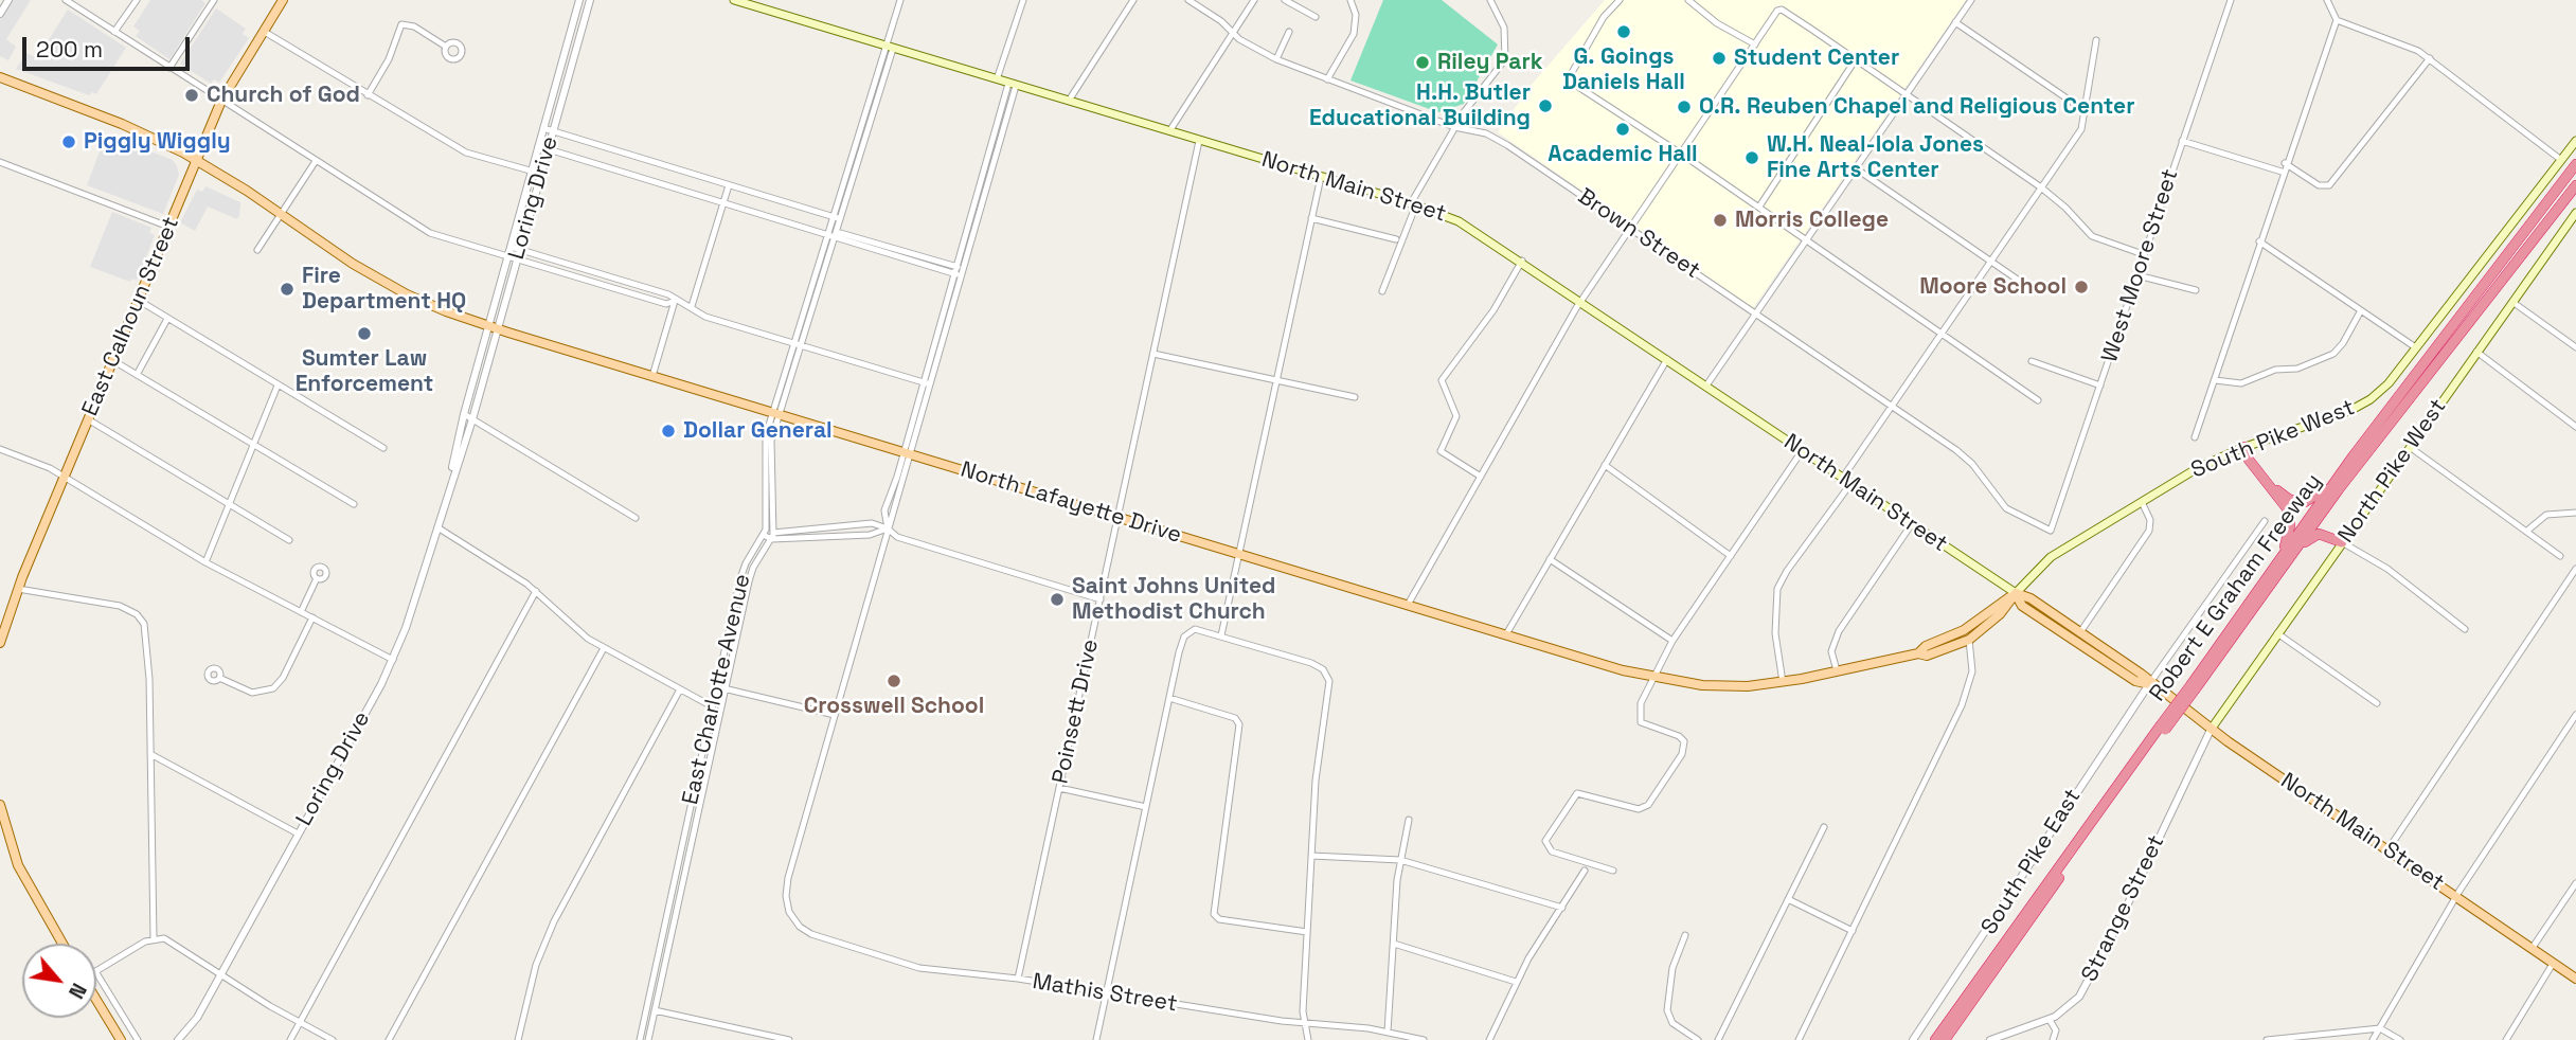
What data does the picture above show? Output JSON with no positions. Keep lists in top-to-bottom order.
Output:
{
  "streets": {
    "highway": ["Robert E Graham Freeway"],
    "main road": [
      "North Main Street",
      "East Calhoun Street",
      "South Pike West",
      "North Pike West",
      "North Lafayette Drive"
    ],
    "street": [
      "Loring Drive",
      "Brown Street",
      "West Moore Street",
      "East Charlotte Avenue",
      "Poinsett Drive",
      "South Pike East",
      "Strange Street",
      "Mathis Street"
    ]
  },
  "crossings": [
    ["North Main Street", "South Pike West"],
    ["North Main Street", "North Pike West"],
    ["North Main Street", "North Lafayette Drive"],
    ["North Main Street", "East Charlotte Avenue"],
    ["North Main Street", "Poinsett Drive"],
    ["North Main Street", "South Pike East"],
    ["North Main Street", "Strange Street"],
    ["Loring Drive", "North Lafayette Drive"],
    ["Brown Street", "West Moore Street"],
    ["East Calhoun Street", "North Lafayette Drive"],
    ["South Pike West", "North Lafayette Drive"],
    ["North Pike West", "Strange Street"],
    ["North Lafayette Drive", "East Charlotte Avenue"],
    ["North Lafayette Drive", "Poinsett Drive"],
    ["Poinsett Drive", "Mathis Street"]
  ],
  "places": [
    "G. Goings Daniels Hall",
    "Student Center",
    "Riley Park",
    "Church of God",
    "H.H. Butler Educational Building",
    "O.R. Reuben Chapel and Religious Center",
    "Academic Hall",
    "Piggly Wiggly",
    "W.H. Neal-Iola Jones Fine Arts Center",
    "Morris College",
    "Moore School",
    "Fire Department HQ",
    "Sumter Law Enforcement",
    "Dollar General",
    "Saint Johns United Methodist Church",
    "Crosswell School"
  ],
  "scale_bar": "200 m",
  "north": "bottom right"
}
